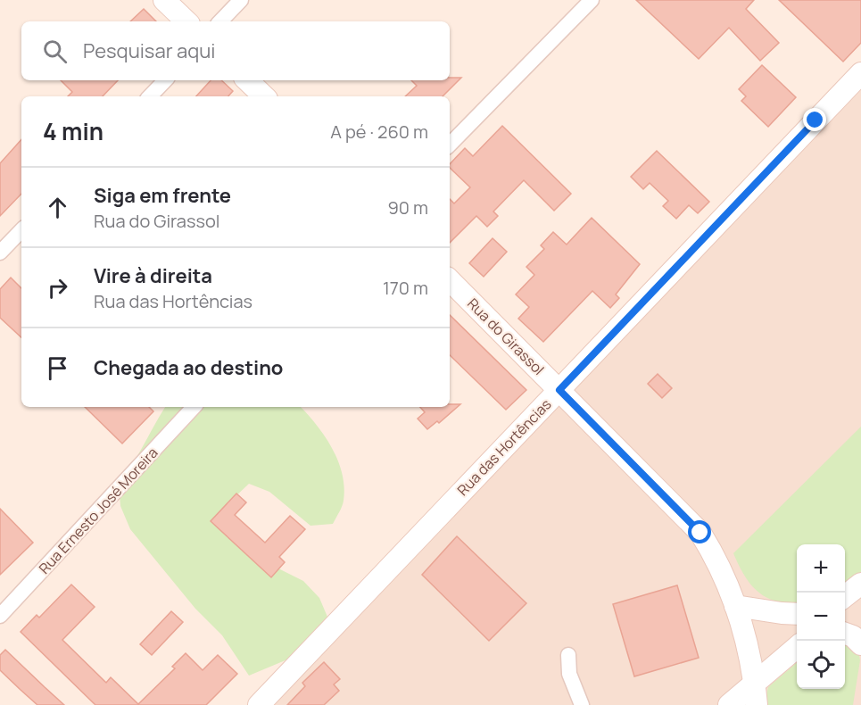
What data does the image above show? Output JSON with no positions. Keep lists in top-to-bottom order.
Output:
{
  "streets": {
    "main road": ["Rua do Girassol", "Rua das Hortências"],
    "street": ["Rua Ernesto José Moreira"]
  },
  "crossings": [
    ["Rua do Girassol", "Rua das Hortências"]
  ],
  "page": {
    "search": "Pesquisar aqui",
    "heading": ["4 min", "A pé · 260 m"],
    "list": [
      ["Siga em frente", "Rua do Girassol", "90 m"],
      ["Vire à direita", "Rua das Hortências", "170 m"],
      "Chegada ao destino"
    ],
    "map_buttons": ["+", "−"]
  }
}
